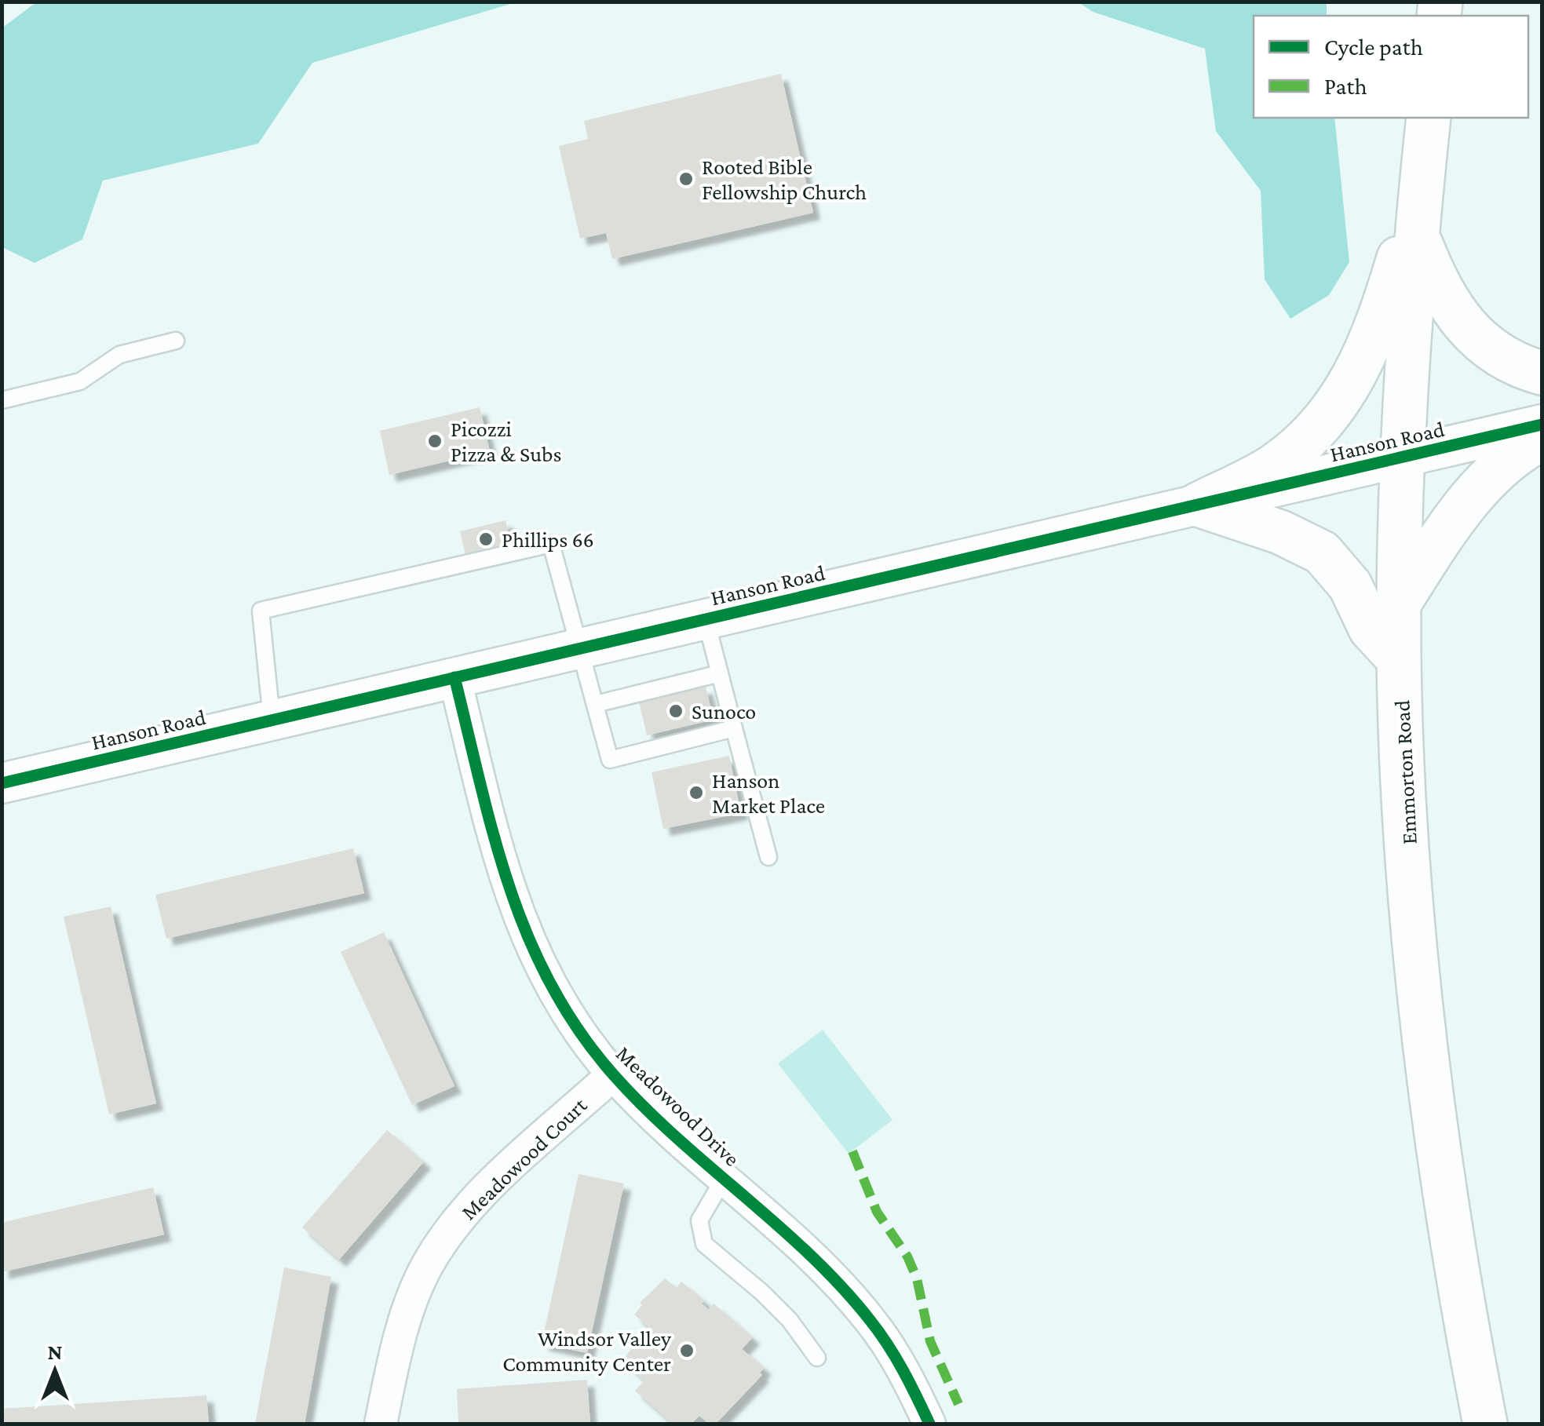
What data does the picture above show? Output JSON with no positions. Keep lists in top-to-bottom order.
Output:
{
  "streets": {
    "main road": ["Emmorton Road"],
    "street": ["Hanson Road", "Meadowood Drive", "Meadowood Court"]
  },
  "crossings": [
    ["Hanson Road", "Emmorton Road"],
    ["Hanson Road", "Meadowood Drive"],
    ["Meadowood Drive", "Meadowood Court"]
  ],
  "places": [
    "Rooted Bible Fellowship Church",
    "Picozzi Pizza & Subs",
    "Phillips 66",
    "Sunoco",
    "Hanson Market Place",
    "Windsor Valley Community Center"
  ],
  "legend": ["Cycle path", "Path"],
  "north": "top"
}
